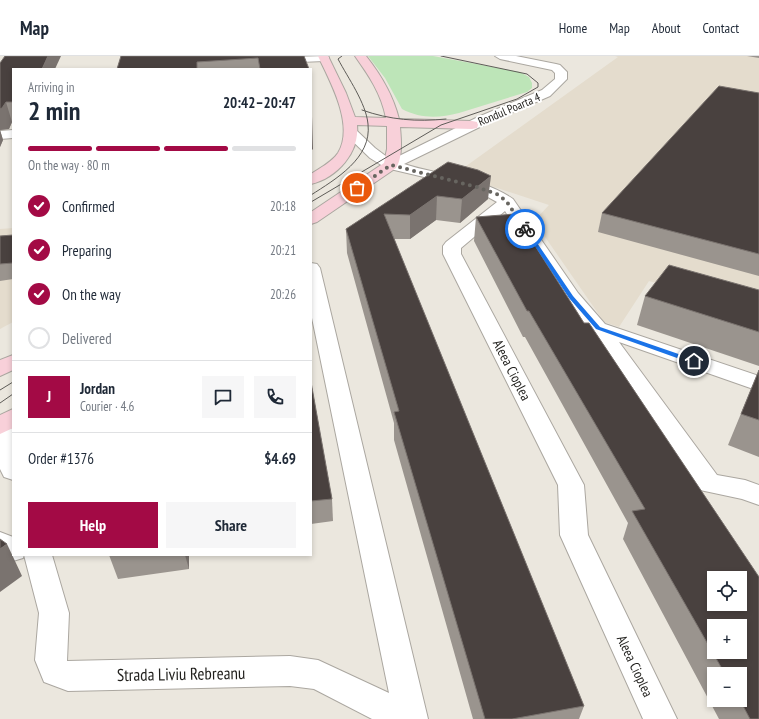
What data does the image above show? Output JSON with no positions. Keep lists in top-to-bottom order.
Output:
{
  "streets": {
    "street": ["Rondul Poarta 4", "Aleea Cioplea", "Strada Liviu Rebreanu"]
  },
  "page": {
    "header": "Map",
    "nav": [
      "Home",
      "Map",
      "About",
      "Contact"
    ],
    "heading": ["2 min", "Arriving in", "20:42–20:47"],
    "panel": [
      "Jordan",
      "Courier · 4.6",
      "Order #1376",
      "$4.69"
    ],
    "bar": "On the way · 80 m",
    "list": [
      ["Confirmed", "20:18"],
      ["Preparing", "20:21"],
      ["On the way", "20:26"],
      "Delivered"
    ],
    "round": "J",
    "buttons": ["Help", "Share"],
    "map_buttons": ["+", "−"]
  }
}
